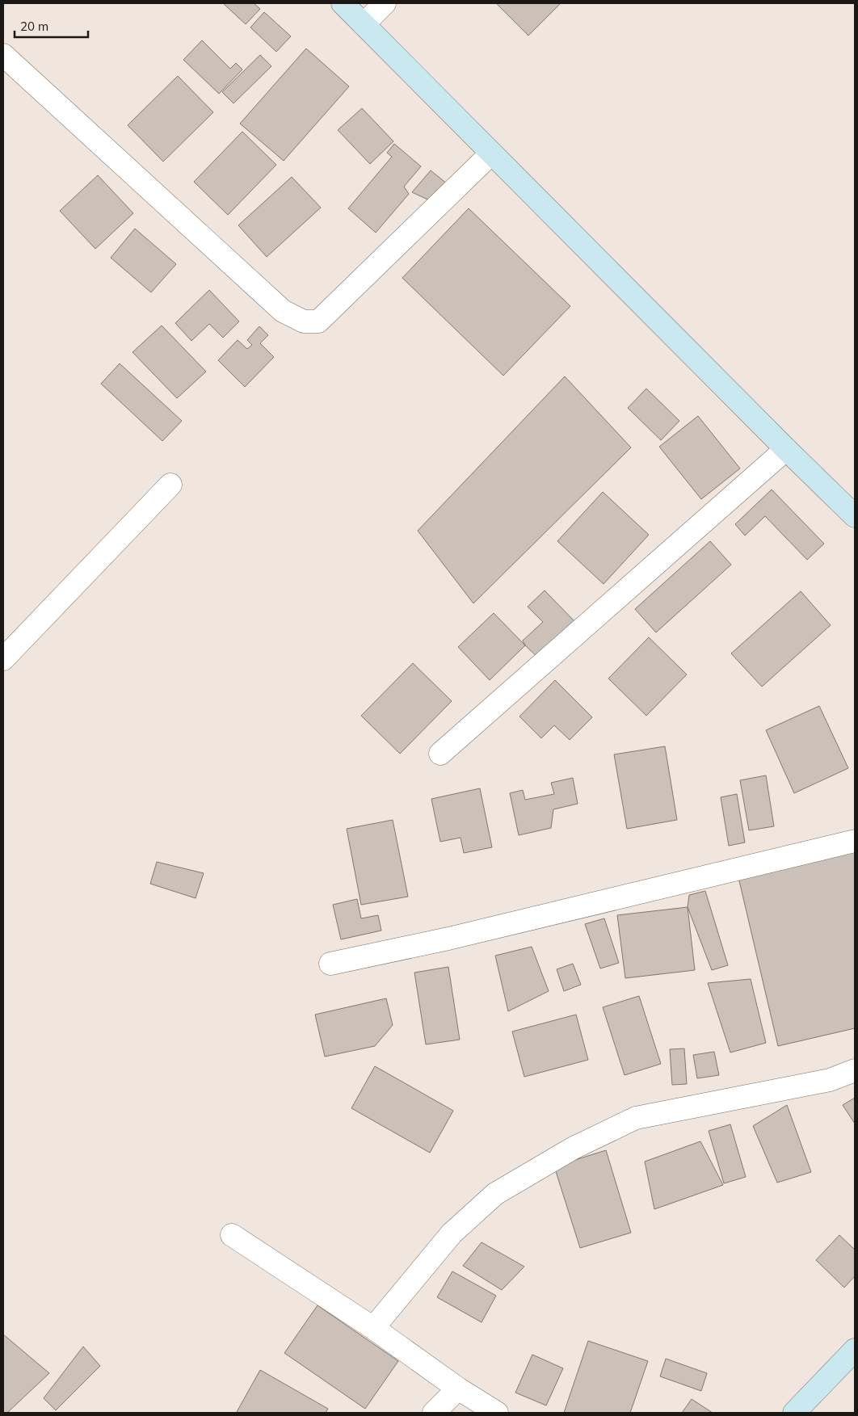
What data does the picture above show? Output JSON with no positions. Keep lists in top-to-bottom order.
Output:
{
  "scale_bar": "20 m"
}
